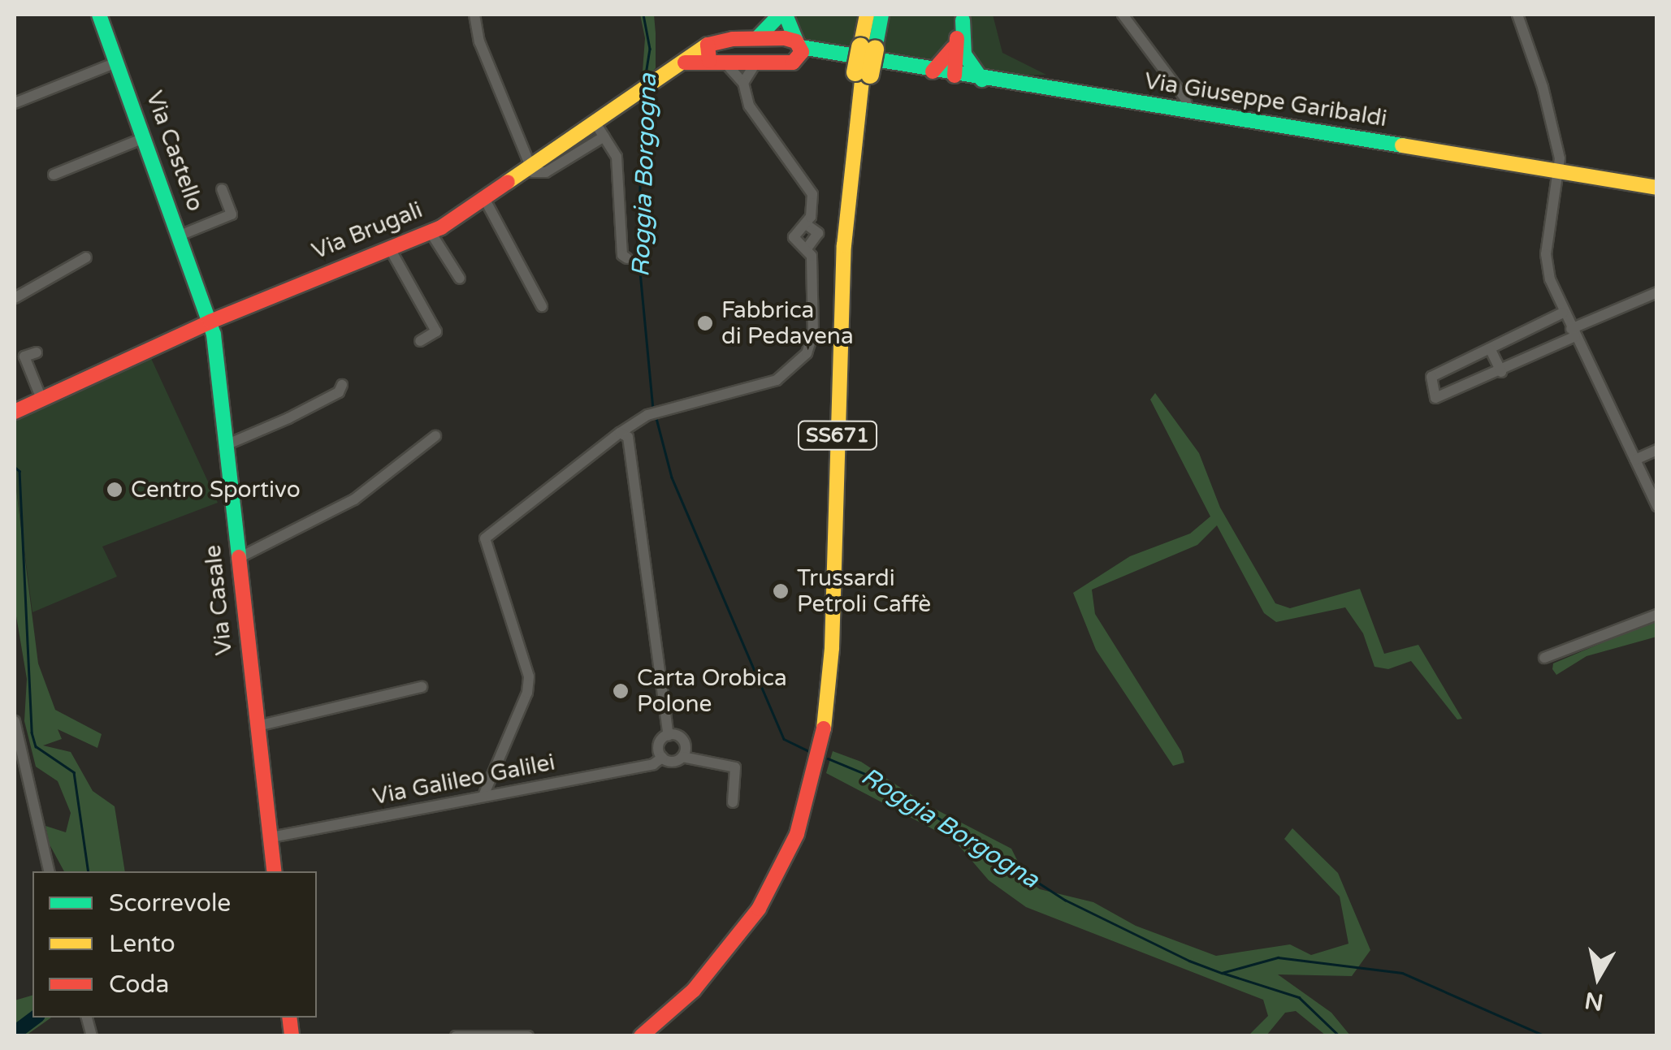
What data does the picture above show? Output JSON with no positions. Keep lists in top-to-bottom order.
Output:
{
  "streets": {
    "main road": [
      "Via Giuseppe Garibaldi",
      "Via Castello",
      "Via Brugali",
      "SS671",
      "Via Casale"
    ],
    "street": ["Via Galileo Galilei"]
  },
  "crossings": [
    ["Via Giuseppe Garibaldi", "Via Brugali"],
    ["Via Giuseppe Garibaldi", "SS671"],
    ["Via Castello", "Via Brugali"],
    ["Via Castello", "Via Casale"],
    ["Via Brugali", "Via Casale"],
    ["Via Casale", "Via Galileo Galilei"]
  ],
  "water": ["Roggia Borgogna"],
  "places": [
    "Fabbrica di Pedavena",
    "Centro Sportivo",
    "Trussardi Petroli Caffè",
    "Carta Orobica Polone"
  ],
  "legend": ["Scorrevole", "Lento", "Coda"],
  "north": "bottom"
}
